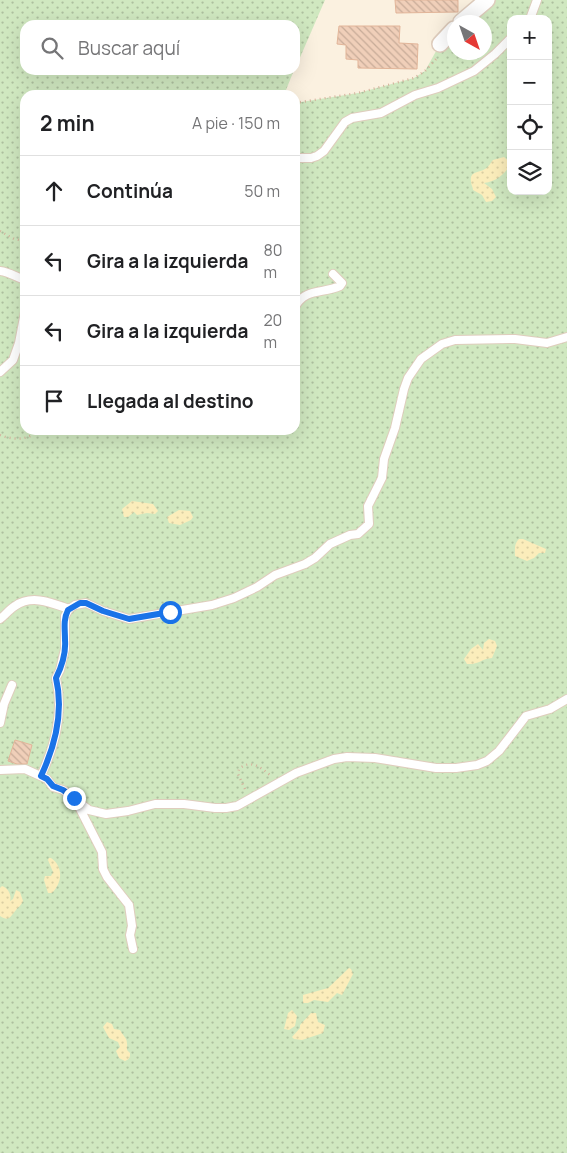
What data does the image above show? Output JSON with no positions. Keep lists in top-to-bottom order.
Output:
{
  "north": "bottom right",
  "page": {
    "map_buttons": ["+", "−"],
    "search": "Buscar aquí",
    "heading": ["2 min", "A pie · 150 m"],
    "list": [
      ["Continúa", "50 m"],
      ["Gira a la izquierda", "80 m"],
      ["Gira a la izquierda", "20 m"],
      "Llegada al destino"
    ]
  }
}
